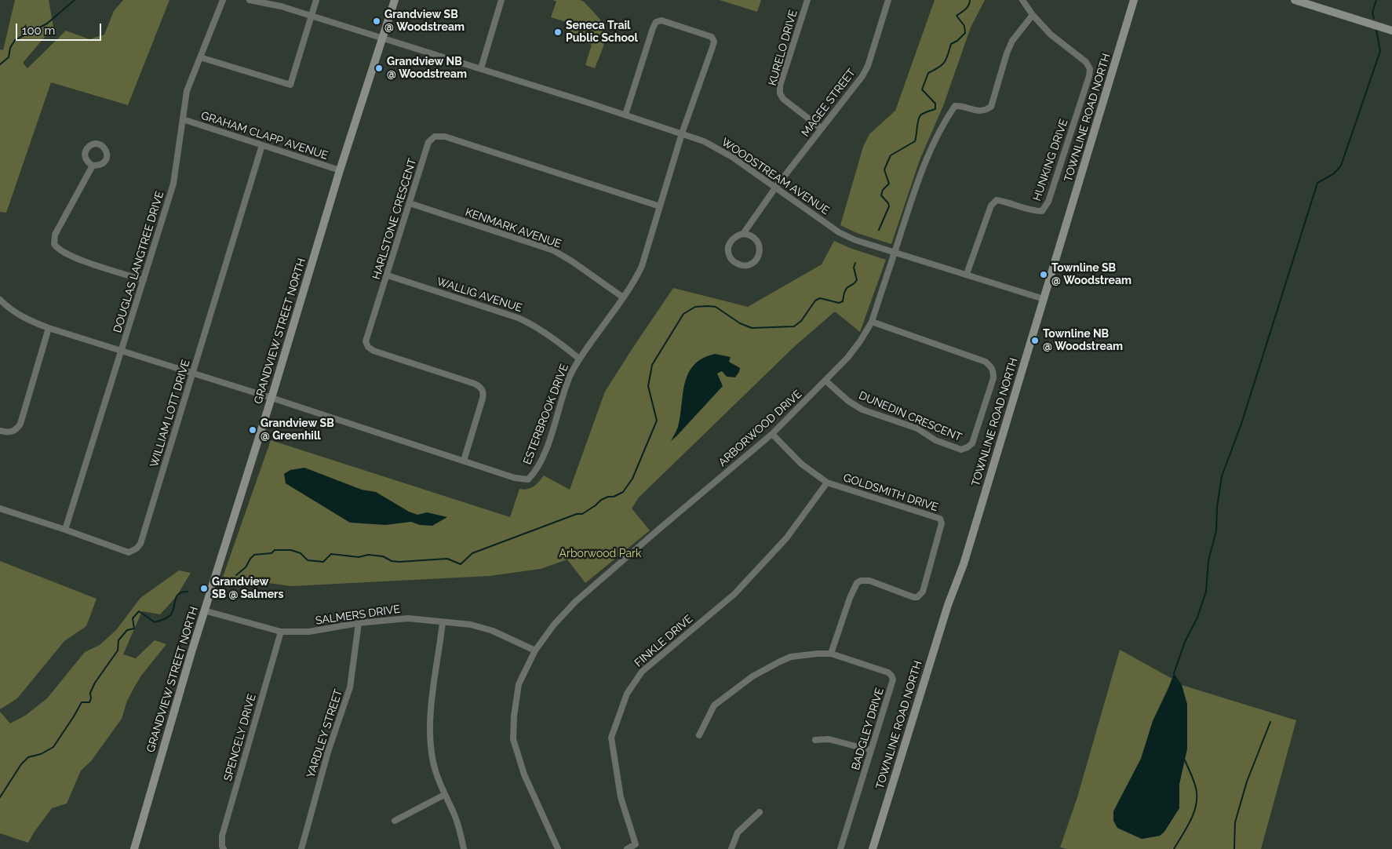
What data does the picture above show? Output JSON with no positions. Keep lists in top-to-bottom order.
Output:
{
  "streets": {
    "street": [
      "KURELO DRIVE",
      "MAGEE STREET",
      "TOWNLINE ROAD NORTH",
      "GRAHAM CLAPP AVENUE",
      "HUNKING DRIVE",
      "WOODSTREAM AVENUE",
      "HARLSTONE CRESCENT",
      "KENMARK AVENUE",
      "DOUGLAS LANGTREE DRIVE",
      "WALLIG AVENUE",
      "GRANDVIEW STREET NORTH",
      "WILLIAM LOTT DRIVE",
      "ESTERBROOK DRIVE",
      "DUNEDIN CRESCENT",
      "ARBORWOOD DRIVE",
      "GOLDSMITH DRIVE",
      "SALMERS DRIVE",
      "FINKLE DRIVE",
      "BADGLEY DRIVE",
      "YARDLEY STREET",
      "SPENCELY DRIVE"
    ]
  },
  "crossings": [
    ["KURELO DRIVE", "MAGEE STREET"],
    ["MAGEE STREET", "WOODSTREAM AVENUE"],
    ["TOWNLINE ROAD NORTH", "WOODSTREAM AVENUE"],
    ["GRAHAM CLAPP AVENUE", "DOUGLAS LANGTREE DRIVE"],
    ["GRAHAM CLAPP AVENUE", "GRANDVIEW STREET NORTH"],
    ["GRAHAM CLAPP AVENUE", "WILLIAM LOTT DRIVE"],
    ["HUNKING DRIVE", "WOODSTREAM AVENUE"],
    ["HUNKING DRIVE", "ARBORWOOD DRIVE"],
    ["WOODSTREAM AVENUE", "GRANDVIEW STREET NORTH"],
    ["WOODSTREAM AVENUE", "ESTERBROOK DRIVE"],
    ["WOODSTREAM AVENUE", "ARBORWOOD DRIVE"],
    ["HARLSTONE CRESCENT", "KENMARK AVENUE"],
    ["HARLSTONE CRESCENT", "WALLIG AVENUE"],
    ["HARLSTONE CRESCENT", "ESTERBROOK DRIVE"],
    ["KENMARK AVENUE", "ESTERBROOK DRIVE"],
    ["DOUGLAS LANGTREE DRIVE", "WILLIAM LOTT DRIVE"],
    ["DOUGLAS LANGTREE DRIVE", "ESTERBROOK DRIVE"],
    ["WALLIG AVENUE", "ESTERBROOK DRIVE"],
    ["GRANDVIEW STREET NORTH", "ESTERBROOK DRIVE"],
    ["GRANDVIEW STREET NORTH", "SALMERS DRIVE"],
    ["WILLIAM LOTT DRIVE", "ESTERBROOK DRIVE"],
    ["DUNEDIN CRESCENT", "ARBORWOOD DRIVE"],
    ["ARBORWOOD DRIVE", "GOLDSMITH DRIVE"],
    ["ARBORWOOD DRIVE", "SALMERS DRIVE"],
    ["GOLDSMITH DRIVE", "FINKLE DRIVE"],
    ["GOLDSMITH DRIVE", "BADGLEY DRIVE"],
    ["SALMERS DRIVE", "YARDLEY STREET"],
    ["SALMERS DRIVE", "SPENCELY DRIVE"]
  ],
  "parks": ["Arborwood Park"],
  "places": [
    "Grandview SB @ Woodstream",
    "Seneca Trail Public School",
    "Grandview NB @ Woodstream",
    "Townline SB @ Woodstream",
    "Townline NB @ Woodstream",
    "Grandview SB @ Greenhill",
    "Grandview SB @ Salmers"
  ],
  "scale_bar": "100 m"
}
